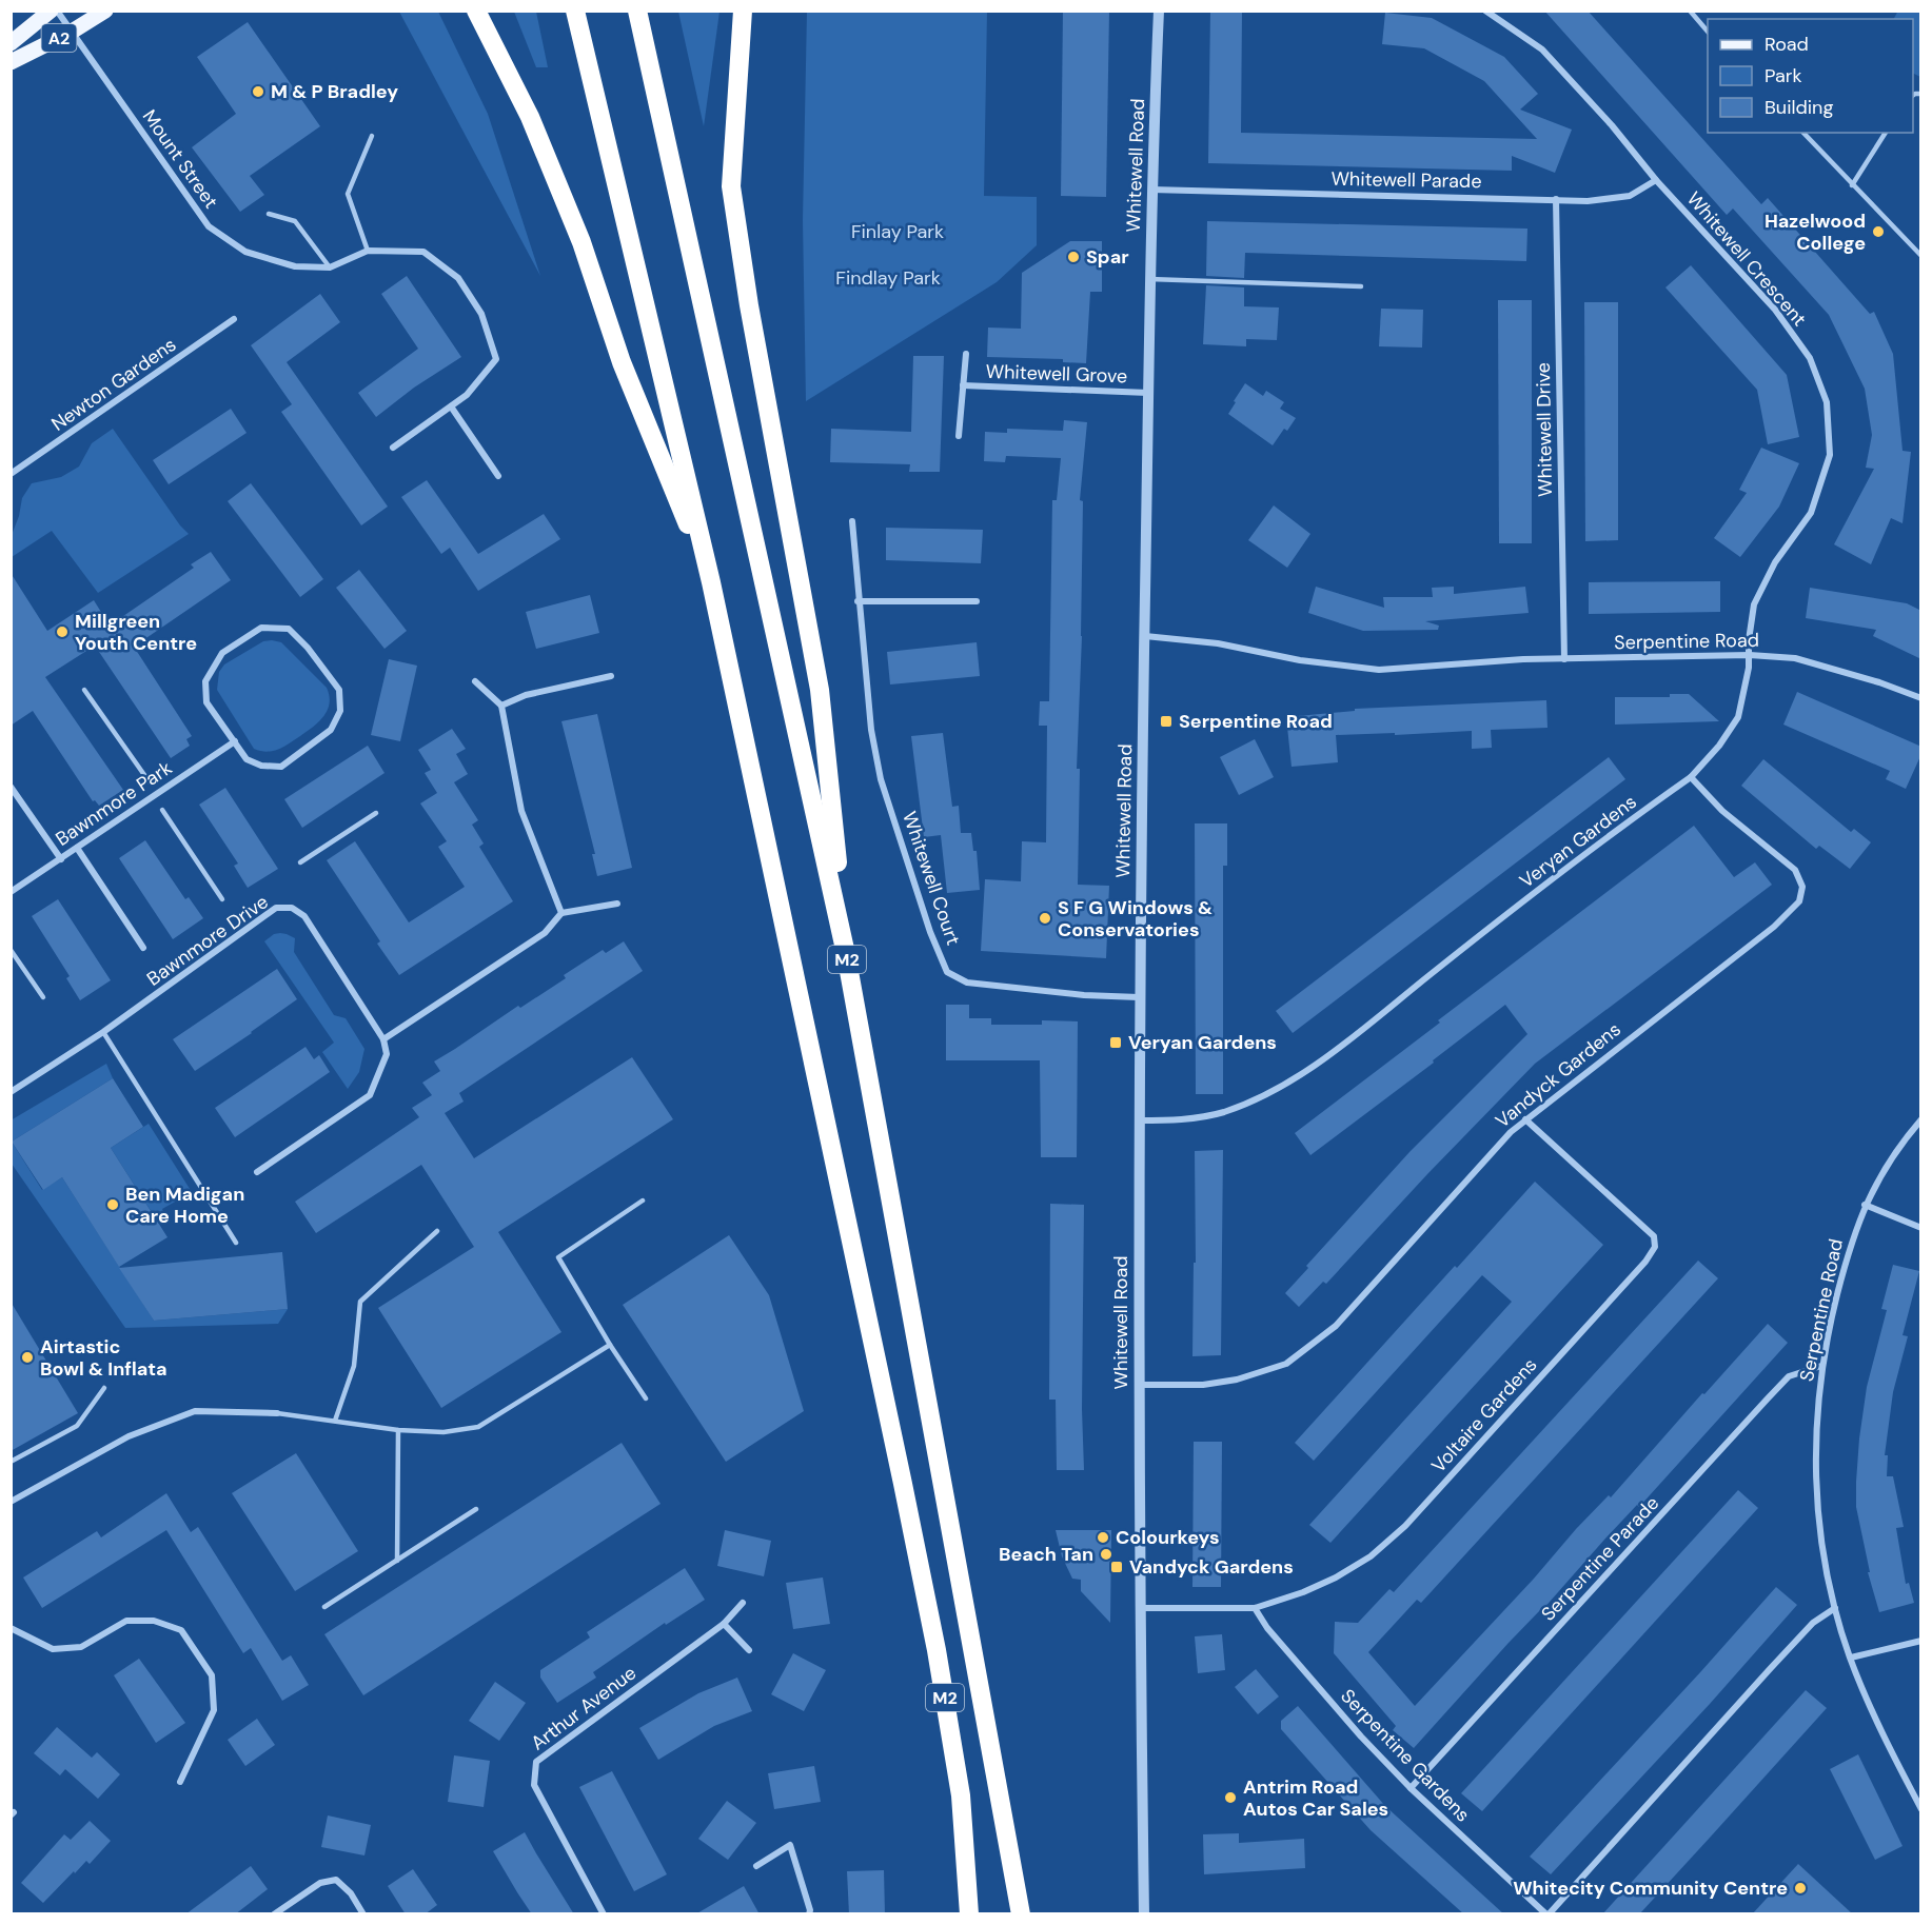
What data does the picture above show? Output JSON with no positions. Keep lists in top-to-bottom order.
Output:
{
  "streets": {
    "highway": ["M2"],
    "main road": ["A2"],
    "street": [
      "Mount Street",
      "Whitewell Road",
      "Whitewell Parade",
      "Whitewell Crescent",
      "Whitewell Grove",
      "Newton Gardens",
      "Whitewell Drive",
      "Serpentine Road",
      "Bawnmore Park",
      "Veryan Gardens",
      "Whitewell Court",
      "Bawnmore Drive",
      "Vandyck Gardens",
      "Voltaire Gardens",
      "Serpentine Parade",
      "Arthur Avenue",
      "Serpentine Gardens"
    ]
  },
  "crossings": [
    ["A2", "Mount Street"],
    ["Whitewell Road", "Whitewell Parade"],
    ["Whitewell Road", "Whitewell Grove"],
    ["Whitewell Road", "Serpentine Road"],
    ["Whitewell Road", "Veryan Gardens"],
    ["Whitewell Road", "Whitewell Court"],
    ["Whitewell Road", "Vandyck Gardens"],
    ["Whitewell Road", "Voltaire Gardens"],
    ["Whitewell Parade", "Whitewell Crescent"],
    ["Whitewell Parade", "Whitewell Drive"],
    ["Whitewell Crescent", "Serpentine Road"],
    ["Whitewell Crescent", "Veryan Gardens"],
    ["Whitewell Drive", "Serpentine Road"],
    ["Serpentine Road", "Veryan Gardens"],
    ["Serpentine Road", "Serpentine Parade"],
    ["Serpentine Road", "Serpentine Gardens"],
    ["Veryan Gardens", "Vandyck Gardens"],
    ["Vandyck Gardens", "Voltaire Gardens"],
    ["Voltaire Gardens", "Serpentine Gardens"],
    ["Serpentine Parade", "Serpentine Gardens"]
  ],
  "parks": ["Finlay Park", "Findlay Park"],
  "places": {
    "other": [
      "M & P Bradley",
      "Hazelwood College",
      "Spar",
      "Millgreen Youth Centre",
      "S F G Windows & Conservatories",
      "Ben Madigan Care Home",
      "Airtastic Bowl & Inflata",
      "Colourkeys",
      "Beach Tan",
      "Antrim Road Autos Car Sales",
      "Whitecity Community Centre"
    ],
    "transit": ["Serpentine Road", "Veryan Gardens", "Vandyck Gardens"]
  },
  "legend": ["Road", "Park", "Building"]
}
